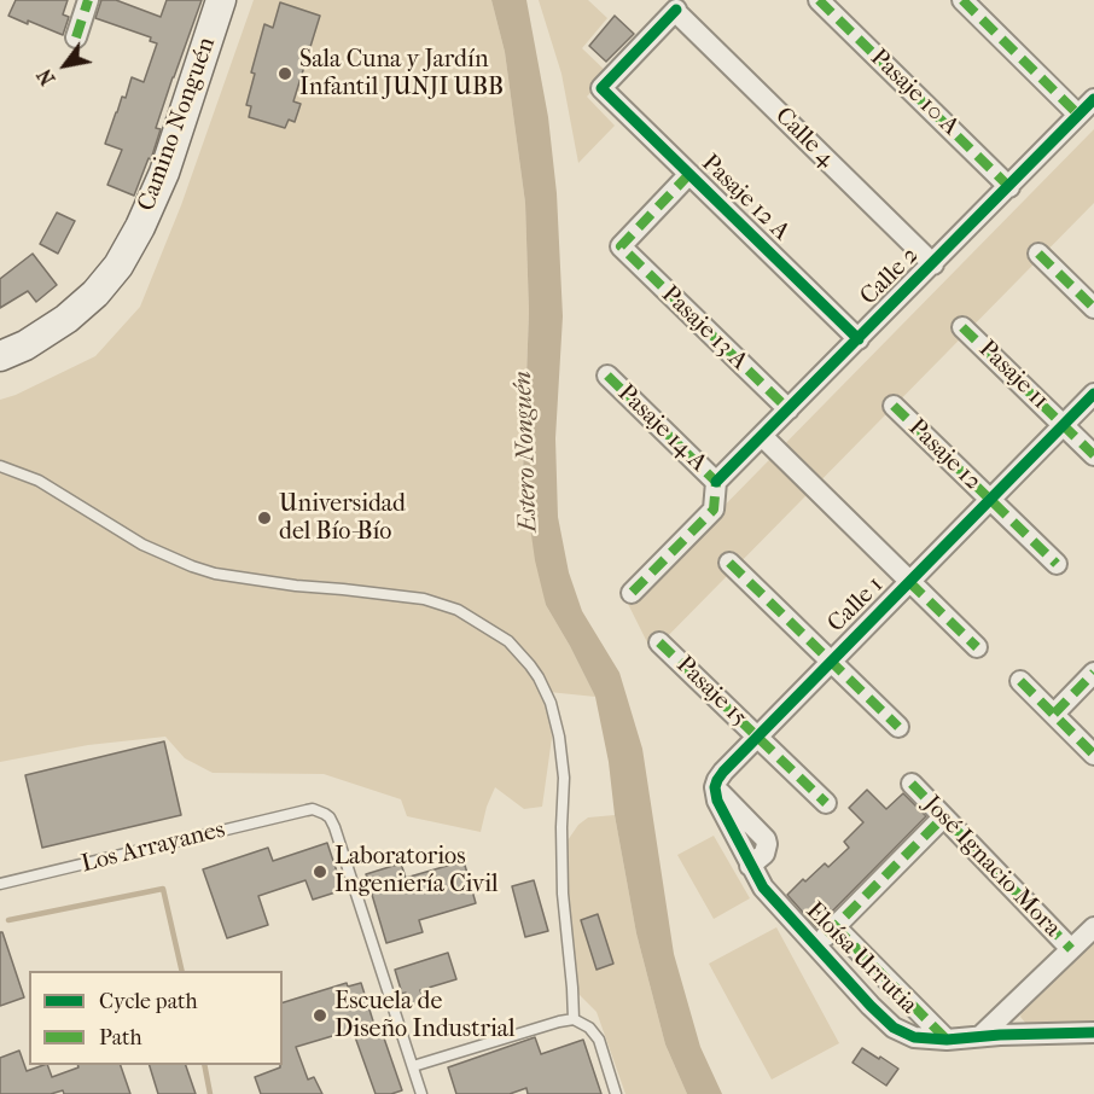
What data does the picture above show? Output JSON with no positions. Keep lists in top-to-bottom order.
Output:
{
  "streets": {
    "main road": ["Camino Nonguén"],
    "street": [
      "Pasaje 10 A",
      "Calle 4",
      "Pasaje 12 A",
      "Calle 2",
      "Pasaje 13 A",
      "Pasaje 11",
      "Pasaje 14 A",
      "Pasaje 12",
      "Calle 1",
      "Pasaje 15",
      "José Ignacio Mora",
      "Eloísa Urrutia"
    ],
    "lane": ["Los Arrayanes"]
  },
  "crossings": [
    ["Pasaje 10 A", "Calle 2"],
    ["Calle 4", "Pasaje 12 A"],
    ["Calle 4", "Calle 2"],
    ["Pasaje 12 A", "Calle 2"],
    ["Pasaje 12 A", "Pasaje 13 A"],
    ["Calle 2", "Pasaje 13 A"],
    ["Calle 2", "Pasaje 14 A"],
    ["Pasaje 11", "Calle 1"],
    ["Pasaje 12", "Calle 1"],
    ["Calle 1", "Pasaje 15"],
    ["Calle 1", "Eloísa Urrutia"],
    ["José Ignacio Mora", "Eloísa Urrutia"]
  ],
  "water": ["Estero Nonguén"],
  "places": [
    "Sala Cuna y Jardín Infantil JUNJI UBB",
    "Universidad del Bío-Bío",
    "Laboratorios Ingeniería Civil",
    "Escuela de Diseño Industrial"
  ],
  "legend": ["Cycle path", "Path"],
  "north": "bottom left"
}
